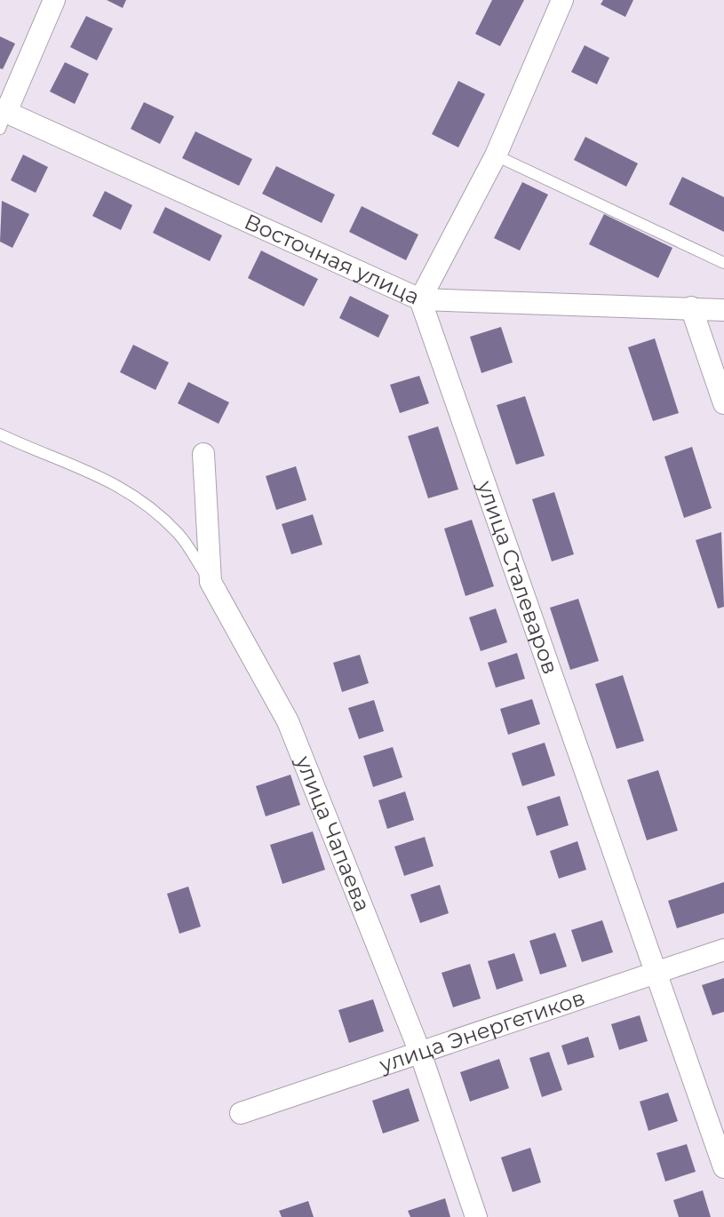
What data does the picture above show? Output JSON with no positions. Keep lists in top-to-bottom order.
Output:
{
  "streets": {
    "street": [
      "Восточная улица",
      "улица Сталеваров",
      "улица Чапаева",
      "улица Энергетиков"
    ]
  },
  "crossings": [
    ["Восточная улица", "улица Сталеваров"],
    ["улица Сталеваров", "улица Энергетиков"],
    ["улица Чапаева", "улица Энергетиков"]
  ]
}
